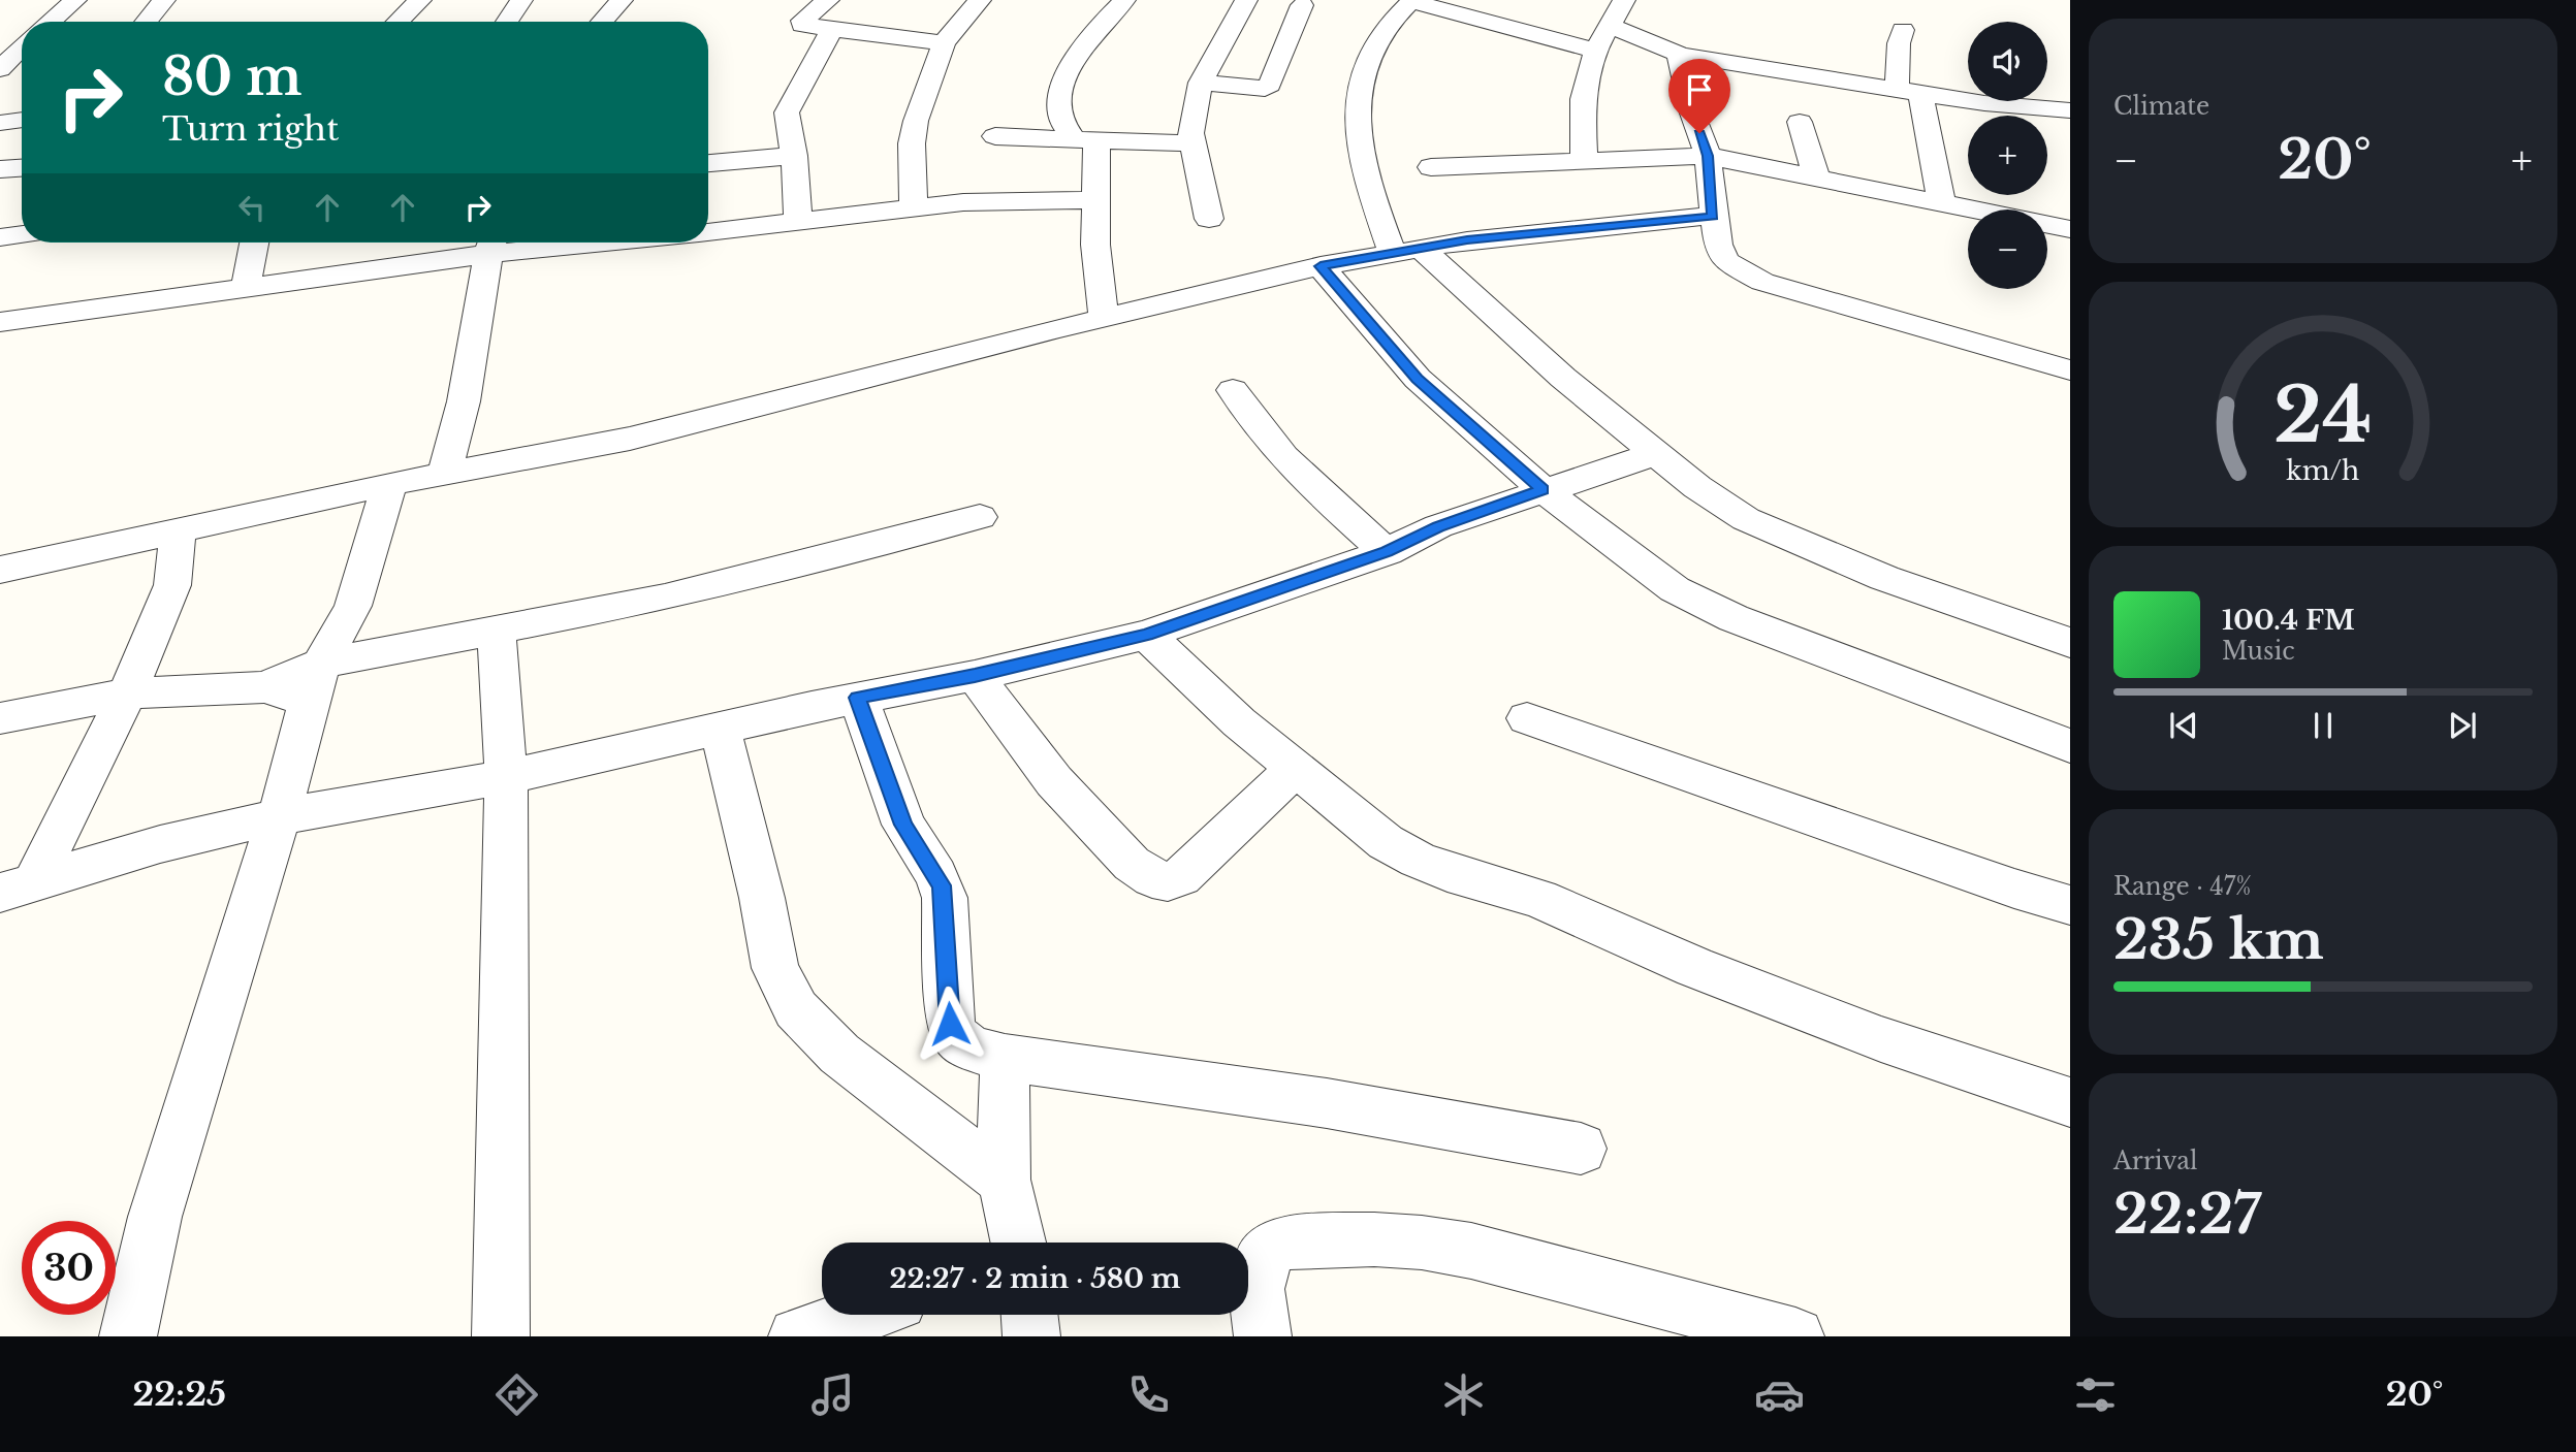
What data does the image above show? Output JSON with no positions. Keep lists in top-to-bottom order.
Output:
{
  "page": {
    "tile": [
      "Climate",
      ["Range · 47%", "235 km"],
      ["Arrival", "22:27"]
    ],
    "map_buttons": ["+", "−"],
    "turn": ["80 m", "Turn right"],
    "heat": ["−", "20°", "+"],
    "song": ["100.4 FM", "Music"],
    "limit": "30",
    "trip": "22:27 · 2 min · 580 m",
    "tabs": ["22:25", "20°"],
    "gauge": ["24", "km/h"]
  }
}
